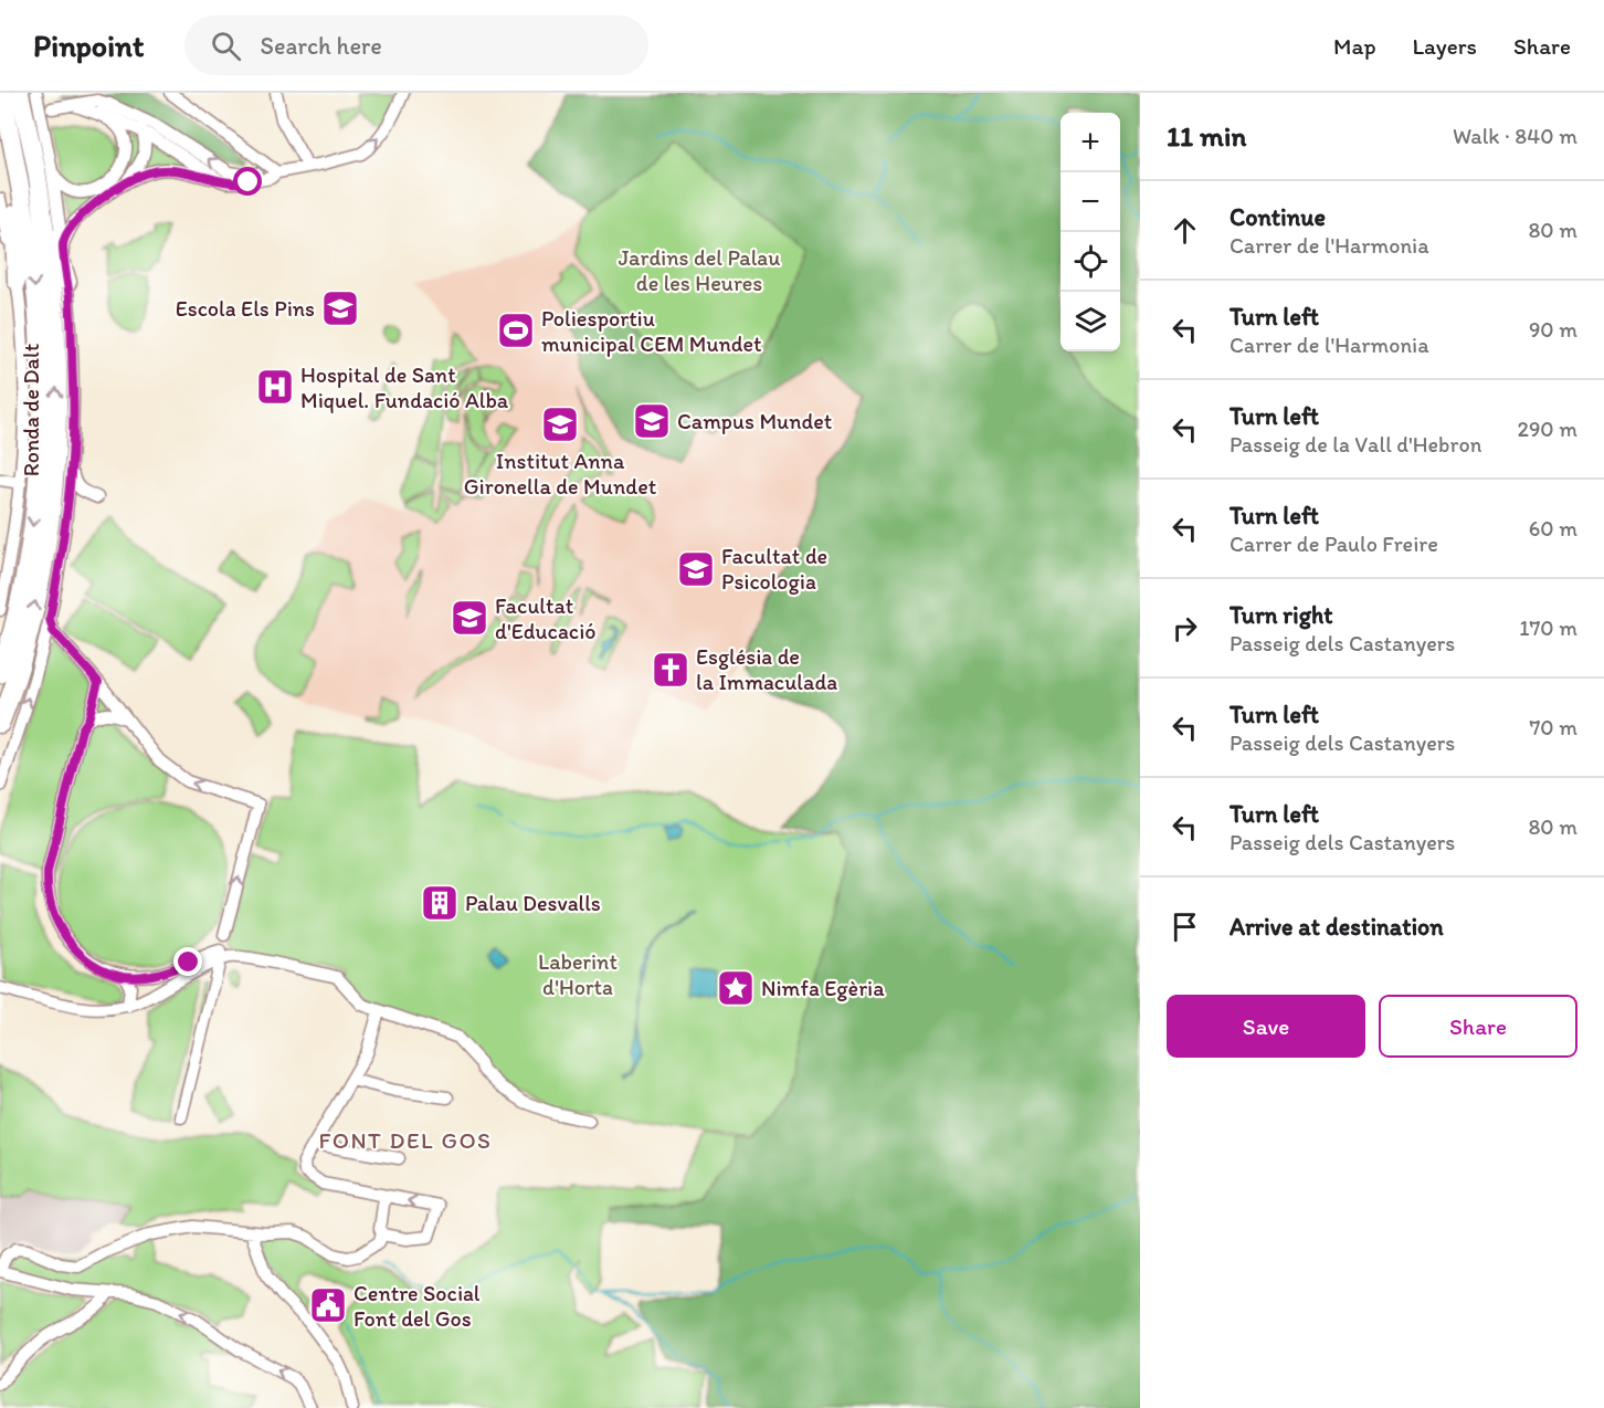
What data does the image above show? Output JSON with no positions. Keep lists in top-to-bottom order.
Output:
{
  "streets": {
    "highway": ["Ronda de Dalt"]
  },
  "districts": ["FONT DEL GOS"],
  "parks": ["Jardins del Palau de les Heures", "Laberint d'Horta"],
  "places": {
    "school or university": [
      "Escola Els Pins",
      "Campus Mundet",
      "Institut Anna Gironella de Mundet",
      "Facultat de Psicologia",
      "Facultat d'Educació"
    ],
    "sports": ["Poliesportiu municipal CEM Mundet"],
    "hospital": ["Hospital de Sant Miquel. Fundació Alba"],
    "church": ["Església de la Immaculada"],
    "building": ["Palau Desvalls"],
    "place": ["Nimfa Egèria"],
    "public building": ["Centre Social Font del Gos"]
  },
  "page": {
    "header": "Pinpoint",
    "search": "Search here",
    "nav": ["Map", "Layers", "Share"],
    "heading": ["11 min", "Walk · 840 m"],
    "map_buttons": ["+", "−"],
    "list": [
      ["Continue", "Carrer de l'Harmonia", "80 m"],
      ["Turn left", "Carrer de l'Harmonia", "90 m"],
      ["Turn left", "Passeig de la Vall d'Hebron", "290 m"],
      ["Turn left", "Carrer de Paulo Freire", "60 m"],
      ["Turn right", "Passeig dels Castanyers", "170 m"],
      ["Turn left", "Passeig dels Castanyers", "70 m"],
      ["Turn left", "Passeig dels Castanyers", "80 m"],
      "Arrive at destination"
    ],
    "buttons": ["Save", "Share"]
  }
}
